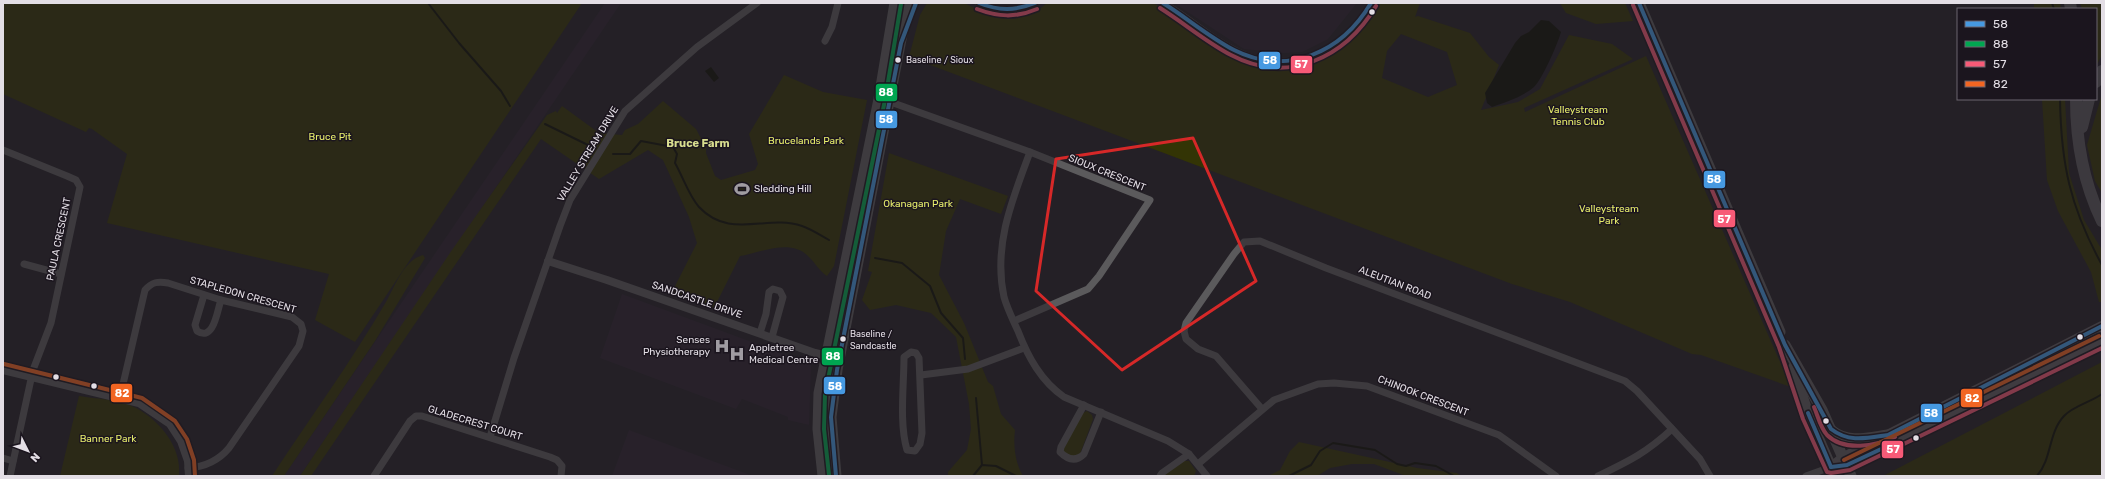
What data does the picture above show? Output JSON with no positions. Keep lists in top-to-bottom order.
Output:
{
  "streets": {
    "street": [
      "VALLEY STREAM DRIVE",
      "SIOUX CRESCENT",
      "PAULA CRESCENT",
      "ALEUTIAN ROAD",
      "STAPLEDON CRESCENT",
      "SANDCASTLE DRIVE",
      "CHINOOK CRESCENT",
      "GLADECREST COURT"
    ]
  },
  "crossings": [
    ["VALLEY STREAM DRIVE", "SANDCASTLE DRIVE"],
    ["VALLEY STREAM DRIVE", "GLADECREST COURT"],
    ["ALEUTIAN ROAD", "CHINOOK CRESCENT"]
  ],
  "districts": ["Bruce Farm"],
  "parks": [
    "Valleystream Tennis Club",
    "Bruce Pit",
    "Brucelands Park",
    "Okanagan Park",
    "Valleystream Park",
    "Banner Park"
  ],
  "places": {
    "other": ["Baseline / Sioux", "Baseline / Sandcastle"],
    "sports": ["Sledding Hill"],
    "hospital": ["Senses Physiotherapy", "Appletree Medical Centre"]
  },
  "lines": [
    "transit line 58",
    "transit line 88",
    "transit line 57",
    "transit line 82"
  ],
  "legend": [
    "58",
    "88",
    "57",
    "82"
  ],
  "north": "bottom right"
}
